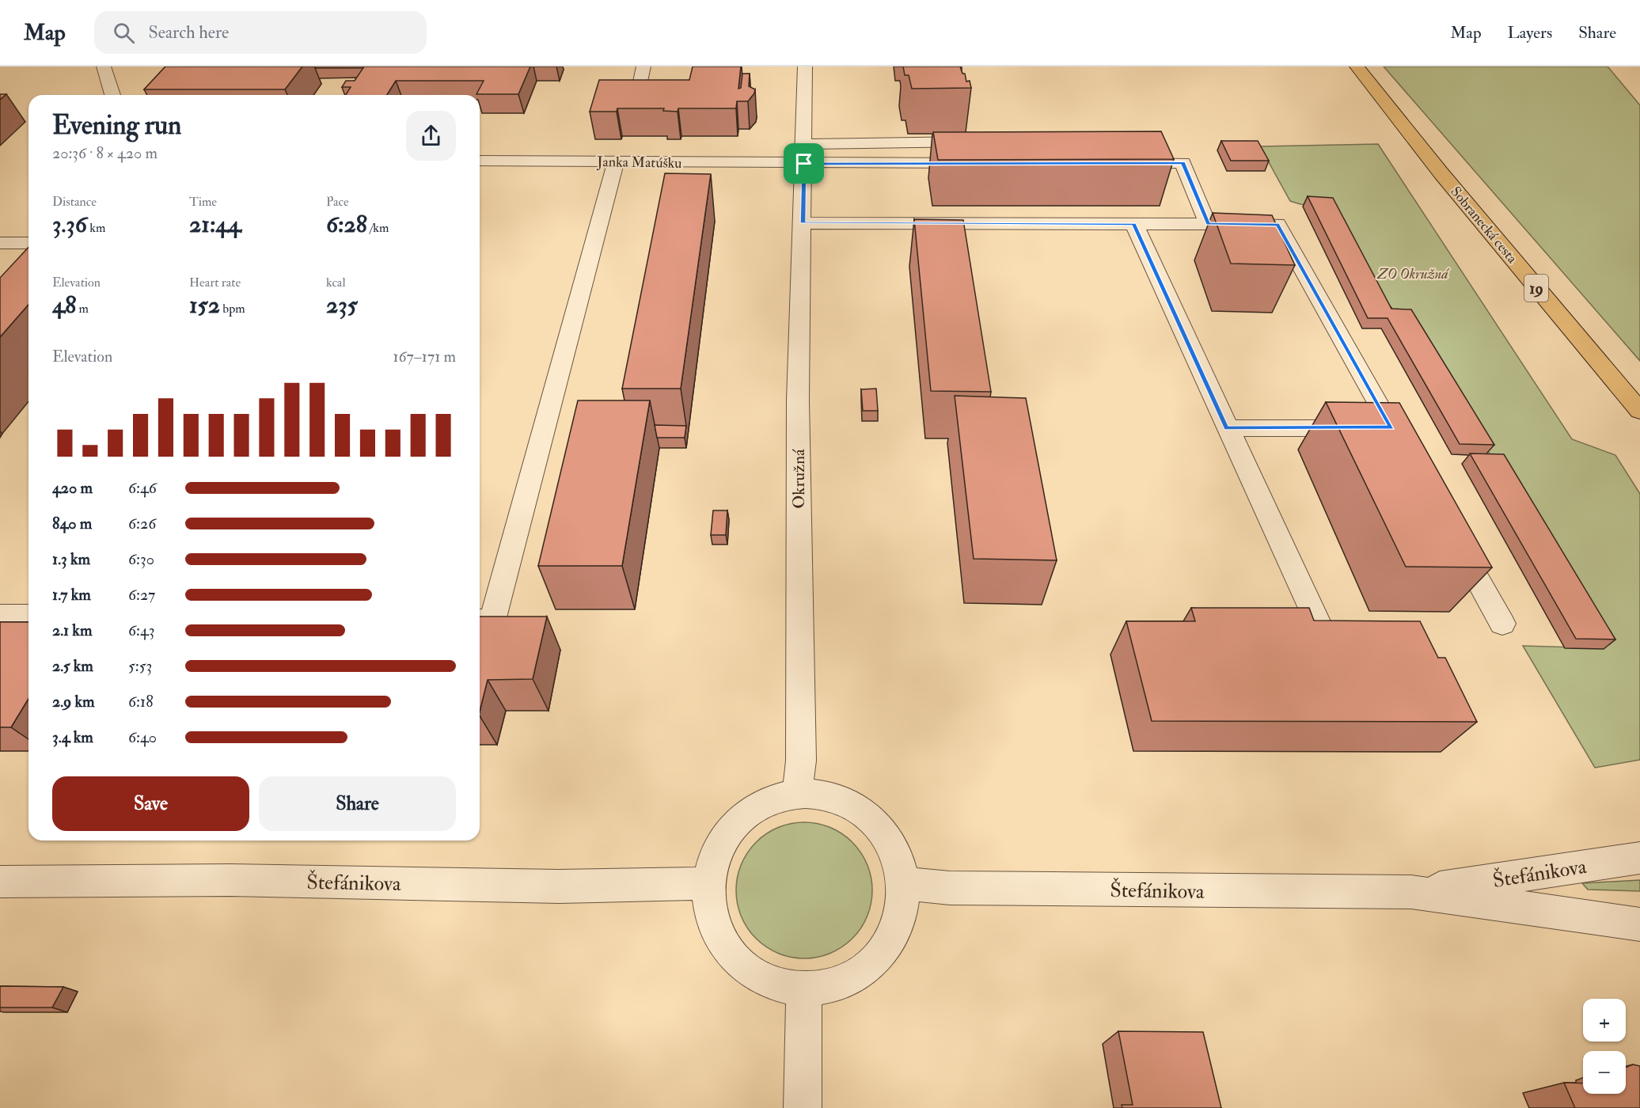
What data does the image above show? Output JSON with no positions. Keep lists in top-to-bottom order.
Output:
{
  "streets": {
    "main road": ["Sobranecká cesta", "19"],
    "street": ["Janka Matúšku", "Okružná", "Štefánikova"]
  },
  "crossings": [
    ["Janka Matúšku", "Okružná"]
  ],
  "parks": ["ZO Okružná"],
  "page": {
    "header": "Map",
    "search": "Search here",
    "nav": ["Map", "Layers", "Share"],
    "heading": ["Evening run", "20:36 · 8 × 420 m"],
    "stats": [
      ["Distance", "3.36 km"],
      ["Time", "21:44"],
      ["Pace", "6:28 /km"],
      ["Elevation", "48 m"],
      ["Heart rate", "152 bpm"],
      ["kcal", "235"]
    ],
    "chart": ["Elevation", "167–171 m"],
    "list": [
      {
        "name": "420 m",
        "note": "6:46"
      },
      {
        "name": "840 m",
        "note": "6:26"
      },
      {
        "name": "1.3 km",
        "note": "6:30"
      },
      {
        "name": "1.7 km",
        "note": "6:27"
      },
      {
        "name": "2.1 km",
        "note": "6:43"
      },
      {
        "name": "2.5 km",
        "note": "5:53"
      },
      {
        "name": "2.9 km",
        "note": "6:18"
      },
      {
        "name": "3.4 km",
        "note": "6:40"
      }
    ],
    "buttons": ["Save", "Share"],
    "map_buttons": ["+", "−"]
  }
}
